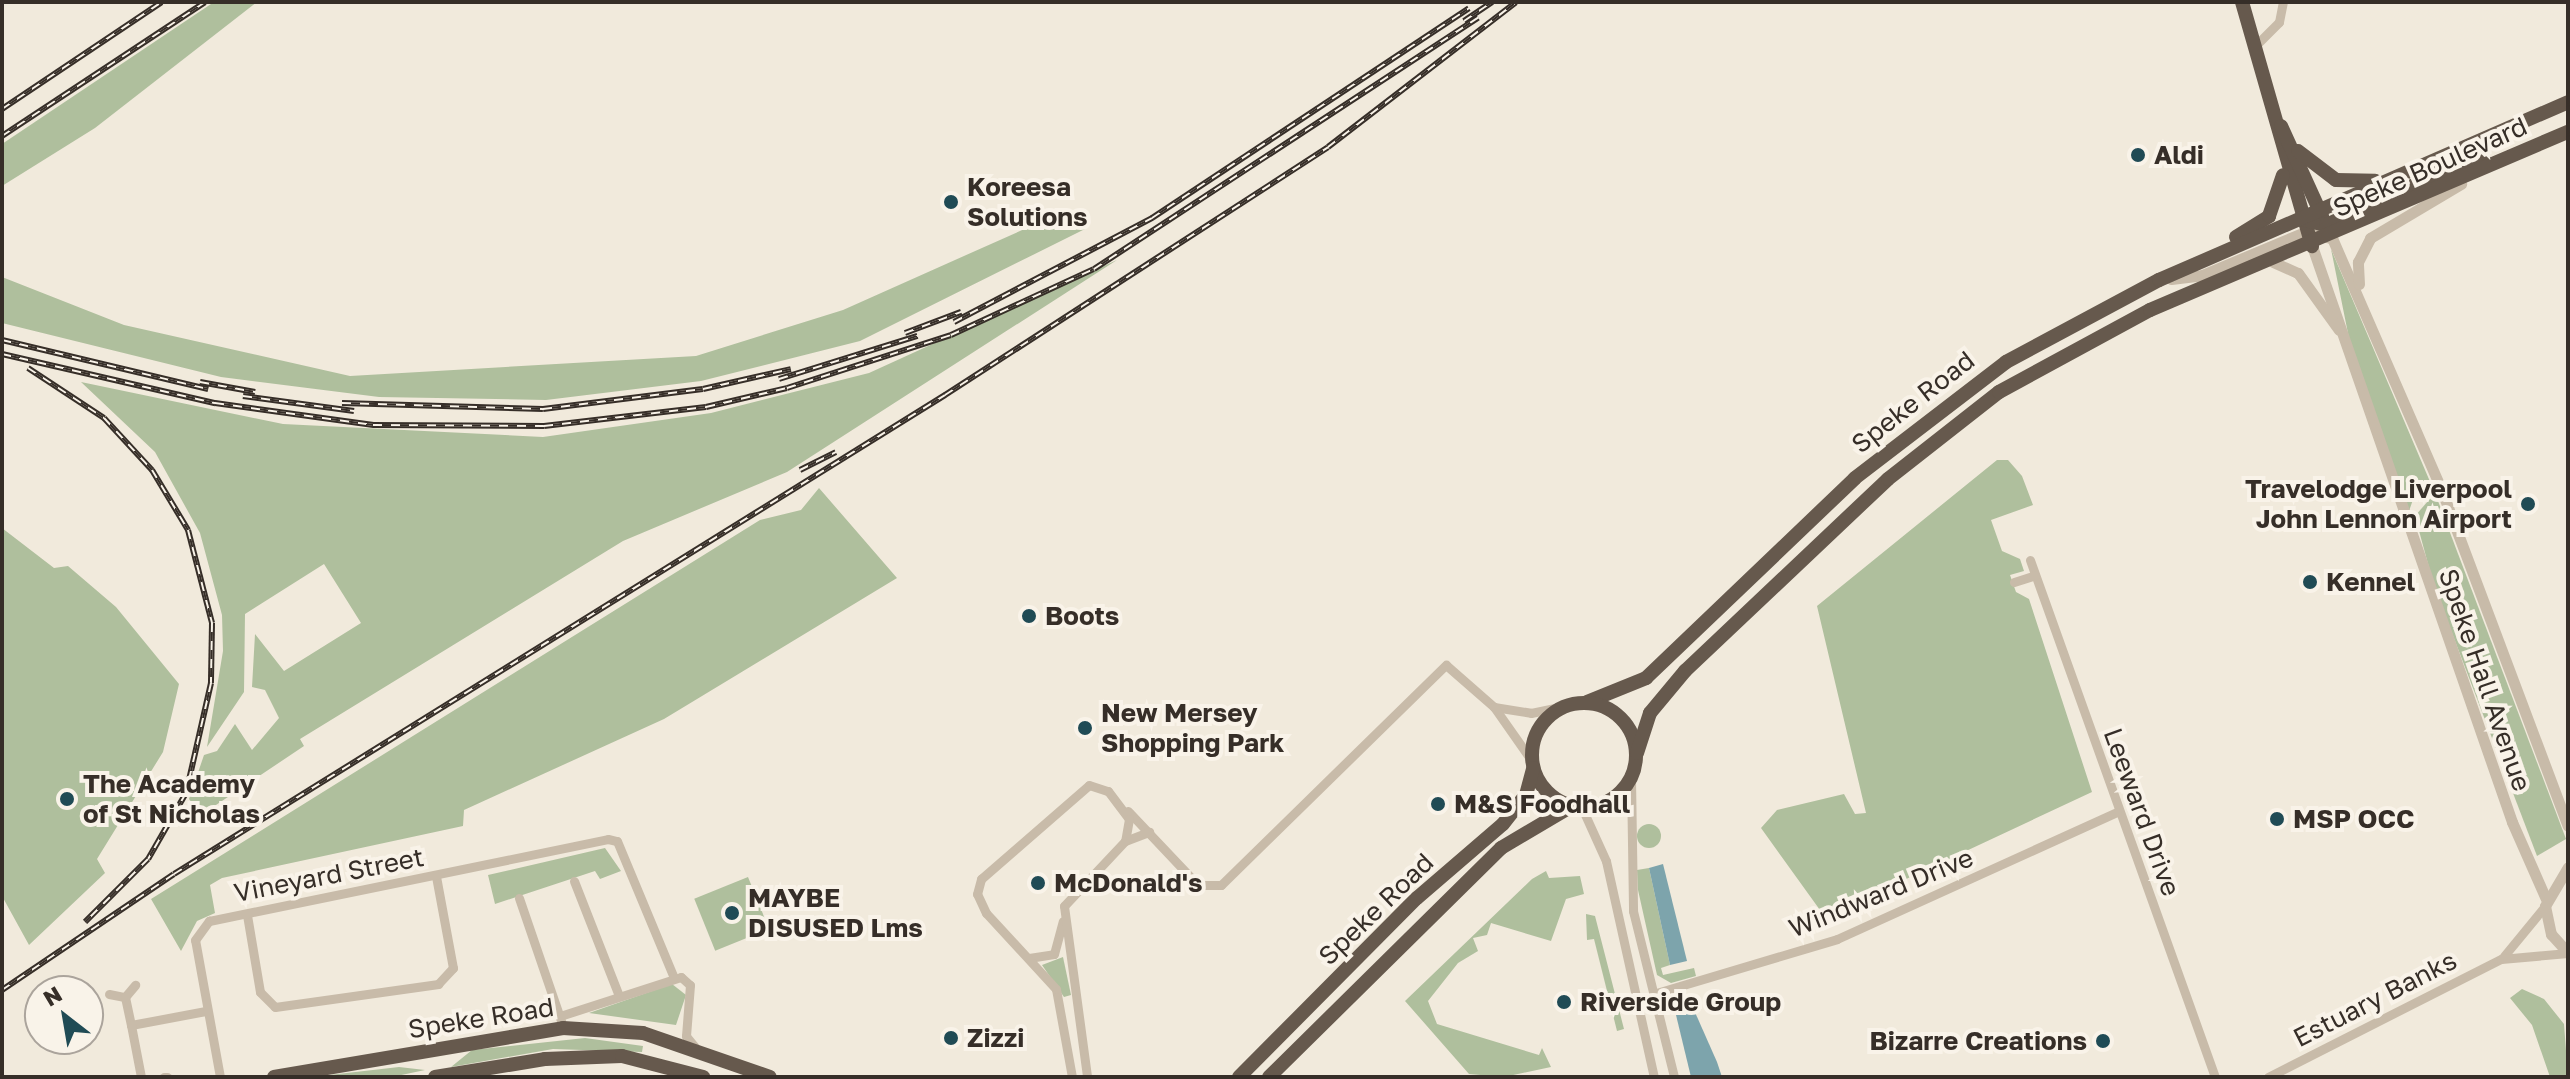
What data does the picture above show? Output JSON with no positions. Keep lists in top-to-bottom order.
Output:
{
  "streets": {
    "highway": ["Speke Boulevard", "Speke Road"],
    "street": [
      "Speke Hall Avenue",
      "Leeward Drive",
      "Vineyard Street",
      "Windward Drive",
      "Estuary Banks"
    ]
  },
  "crossings": [
    ["Speke Boulevard", "Speke Road"],
    ["Speke Boulevard", "Speke Hall Avenue"],
    ["Speke Road", "Speke Hall Avenue"],
    ["Speke Road", "Vineyard Street"],
    ["Speke Hall Avenue", "Estuary Banks"],
    ["Leeward Drive", "Windward Drive"]
  ],
  "places": [
    "Aldi",
    "Koreesa Solutions",
    "Travelodge Liverpool John Lennon Airport",
    "Kennel",
    "Boots",
    "New Mersey Shopping Park",
    "The Academy of St Nicholas",
    "M&S Foodhall",
    "MSP OCC",
    "McDonald's",
    "MAYBE DISUSED Lms",
    "Riverside Group",
    "Zizzi",
    "Bizarre Creations"
  ],
  "north": "top left"
}
